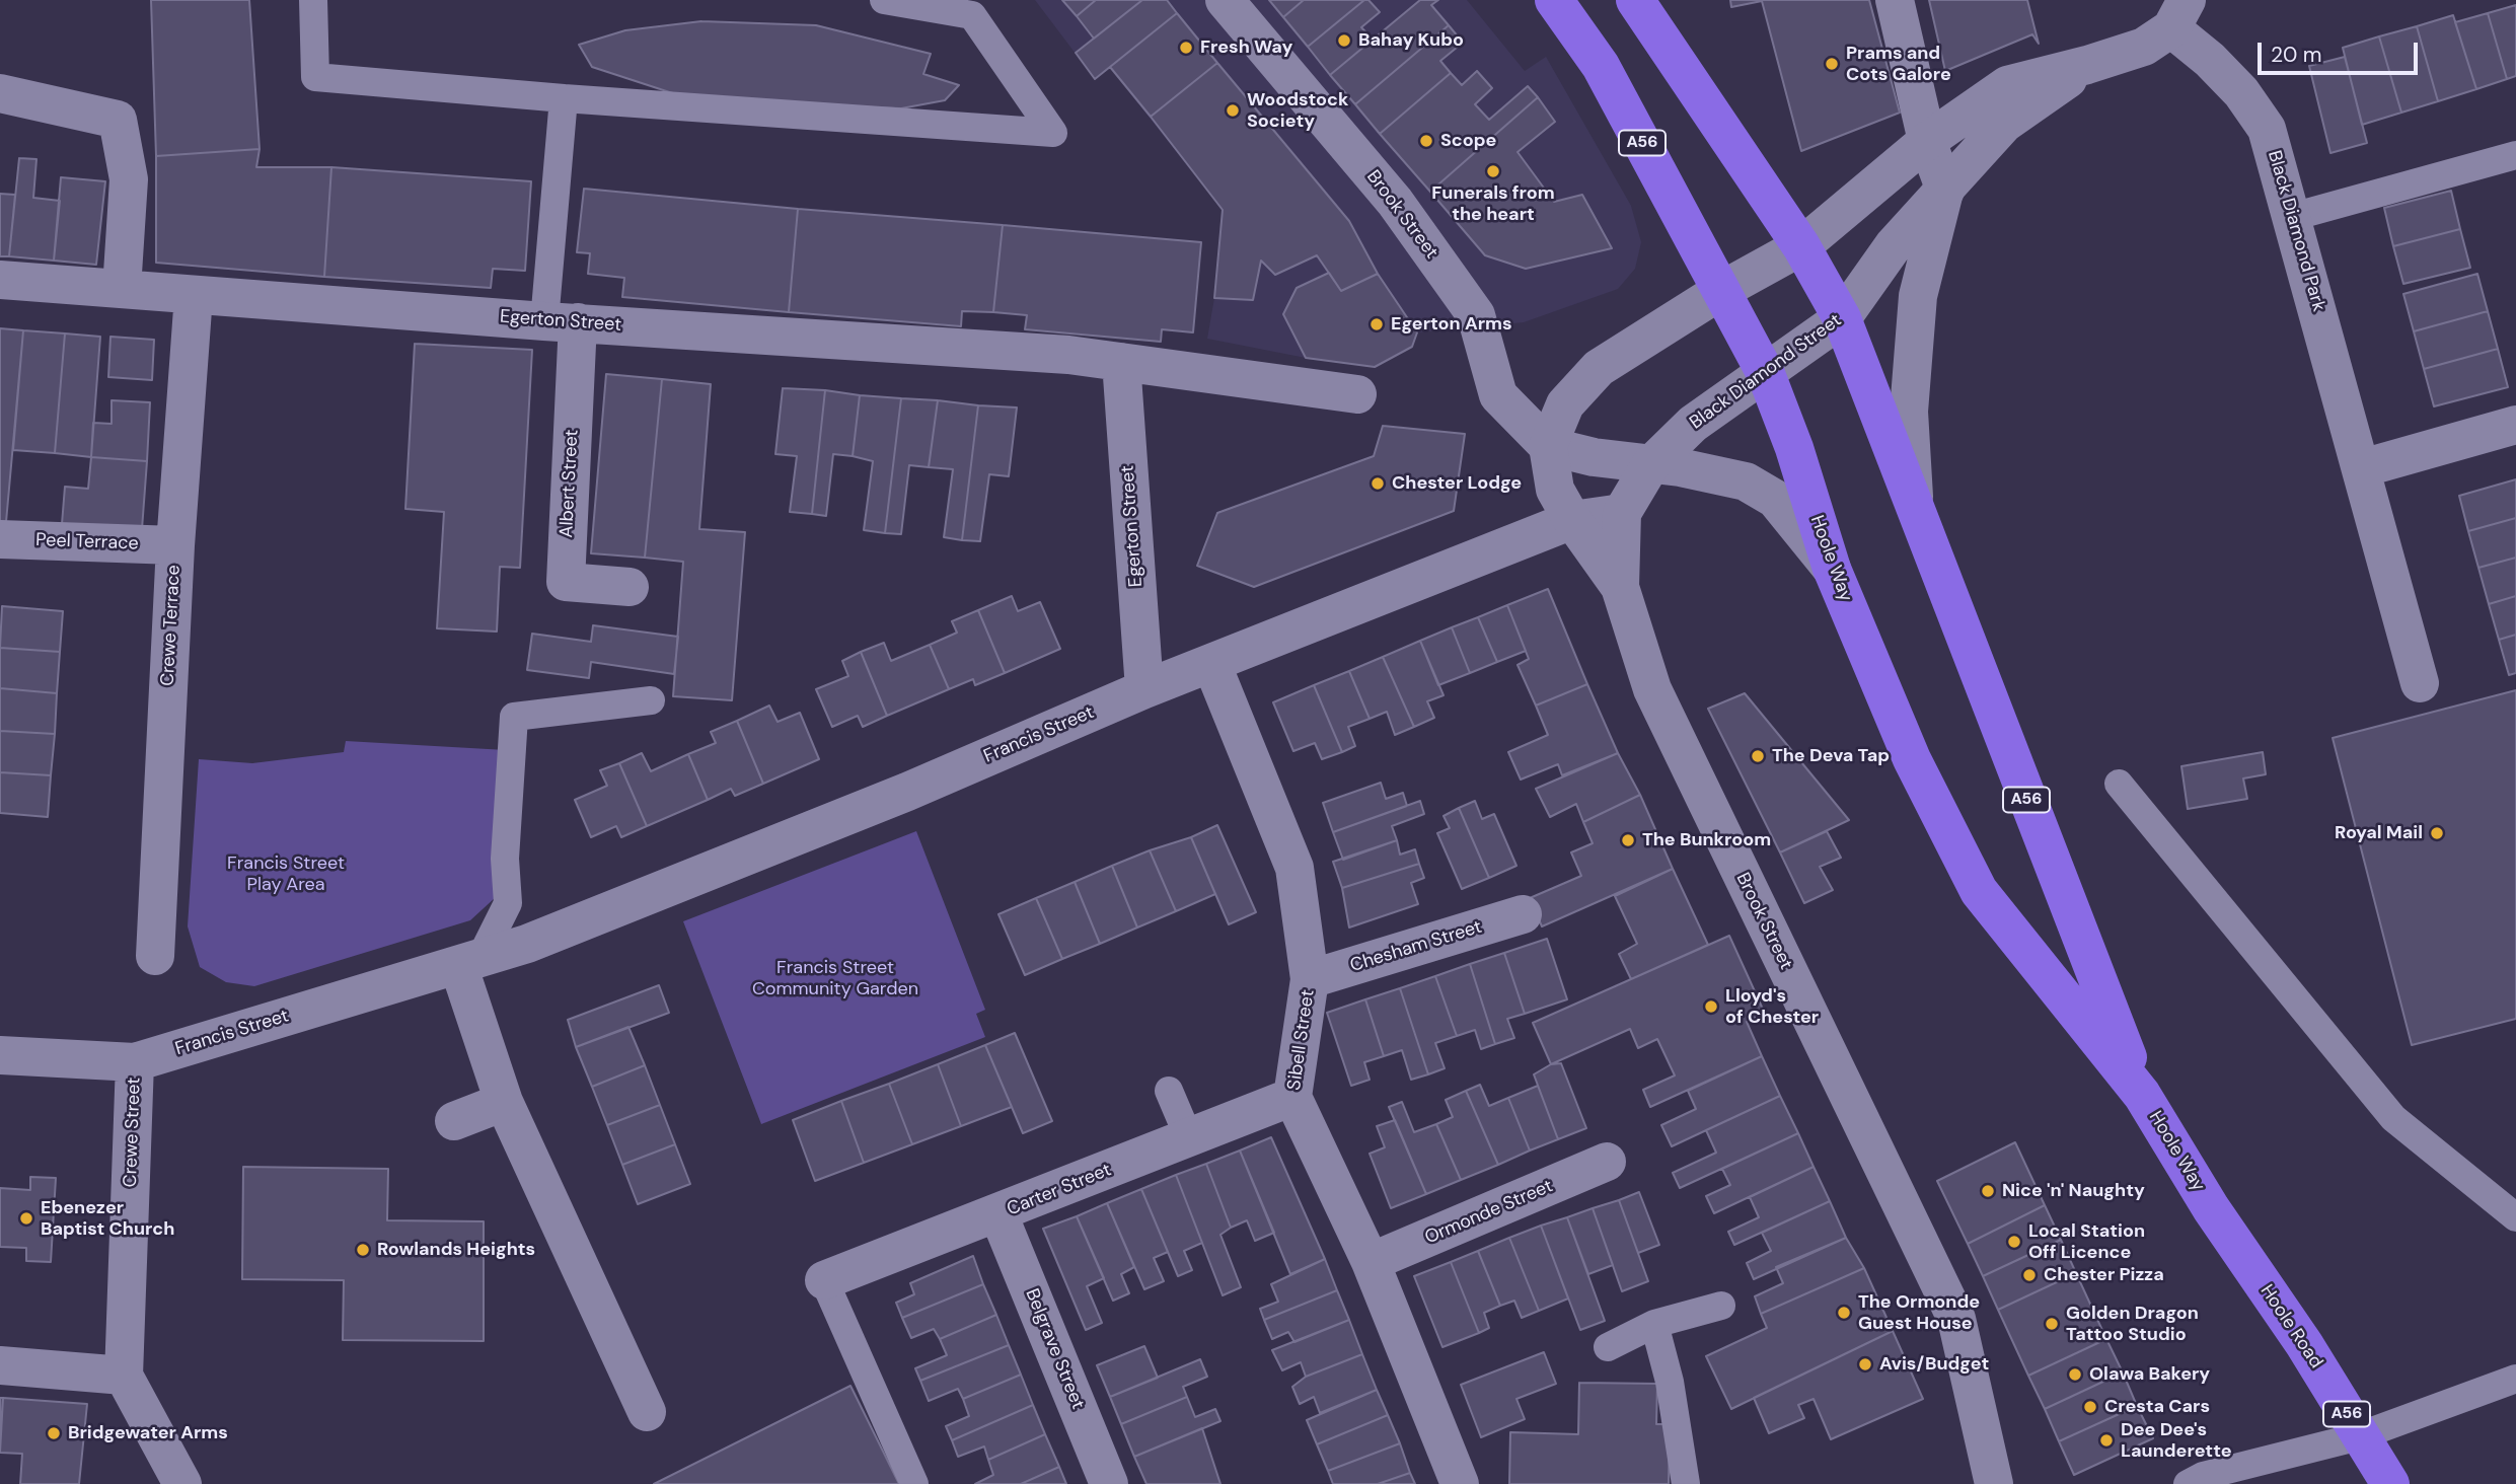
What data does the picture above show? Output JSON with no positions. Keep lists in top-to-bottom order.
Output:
{
  "streets": {
    "highway": ["A56", "Hoole Way", "Hoole Road"],
    "street": [
      "Brook Street",
      "Black Diamond Park",
      "Egerton Street",
      "Black Diamond Street",
      "Albert Street",
      "Peel Terrace",
      "Crewe Terrace",
      "Francis Street",
      "Chesham Street",
      "Sibell Street",
      "Crewe Street",
      "Carter Street",
      "Ormonde Street",
      "Belgrave Street"
    ]
  },
  "crossings": [
    ["Brook Street", "Black Diamond Street"],
    ["Brook Street", "Francis Street"],
    ["Black Diamond Park", "Black Diamond Street"],
    ["Egerton Street", "Albert Street"],
    ["Egerton Street", "Crewe Terrace"],
    ["Egerton Street", "Francis Street"],
    ["Black Diamond Street", "Hoole Way"],
    ["Black Diamond Street", "Francis Street"],
    ["Peel Terrace", "Crewe Terrace"],
    ["Hoole Way", "Hoole Road"],
    ["Francis Street", "Sibell Street"],
    ["Francis Street", "Crewe Street"],
    ["Chesham Street", "Sibell Street"],
    ["Sibell Street", "Carter Street"],
    ["Sibell Street", "Ormonde Street"],
    ["Carter Street", "Belgrave Street"]
  ],
  "parks": ["Francis Street Play Area", "Francis Street Community Garden"],
  "places": [
    "Bahay Kubo",
    "Fresh Way",
    "Prams and Cots Galore",
    "Woodstock Society",
    "Scope",
    "Funerals from the heart",
    "Egerton Arms",
    "Chester Lodge",
    "The Deva Tap",
    "Royal Mail",
    "The Bunkroom",
    "Lloyd's of Chester",
    "Nice 'n' Naughty",
    "Ebenezer Baptist Church",
    "Local Station Off Licence",
    "Rowlands Heights",
    "Chester Pizza",
    "The Ormonde Guest House",
    "Golden Dragon Tattoo Studio",
    "Avis/Budget",
    "Olawa Bakery",
    "Cresta Cars",
    "Bridgewater Arms",
    "Dee Dee's Launderette"
  ],
  "scale_bar": "20 m"
}
